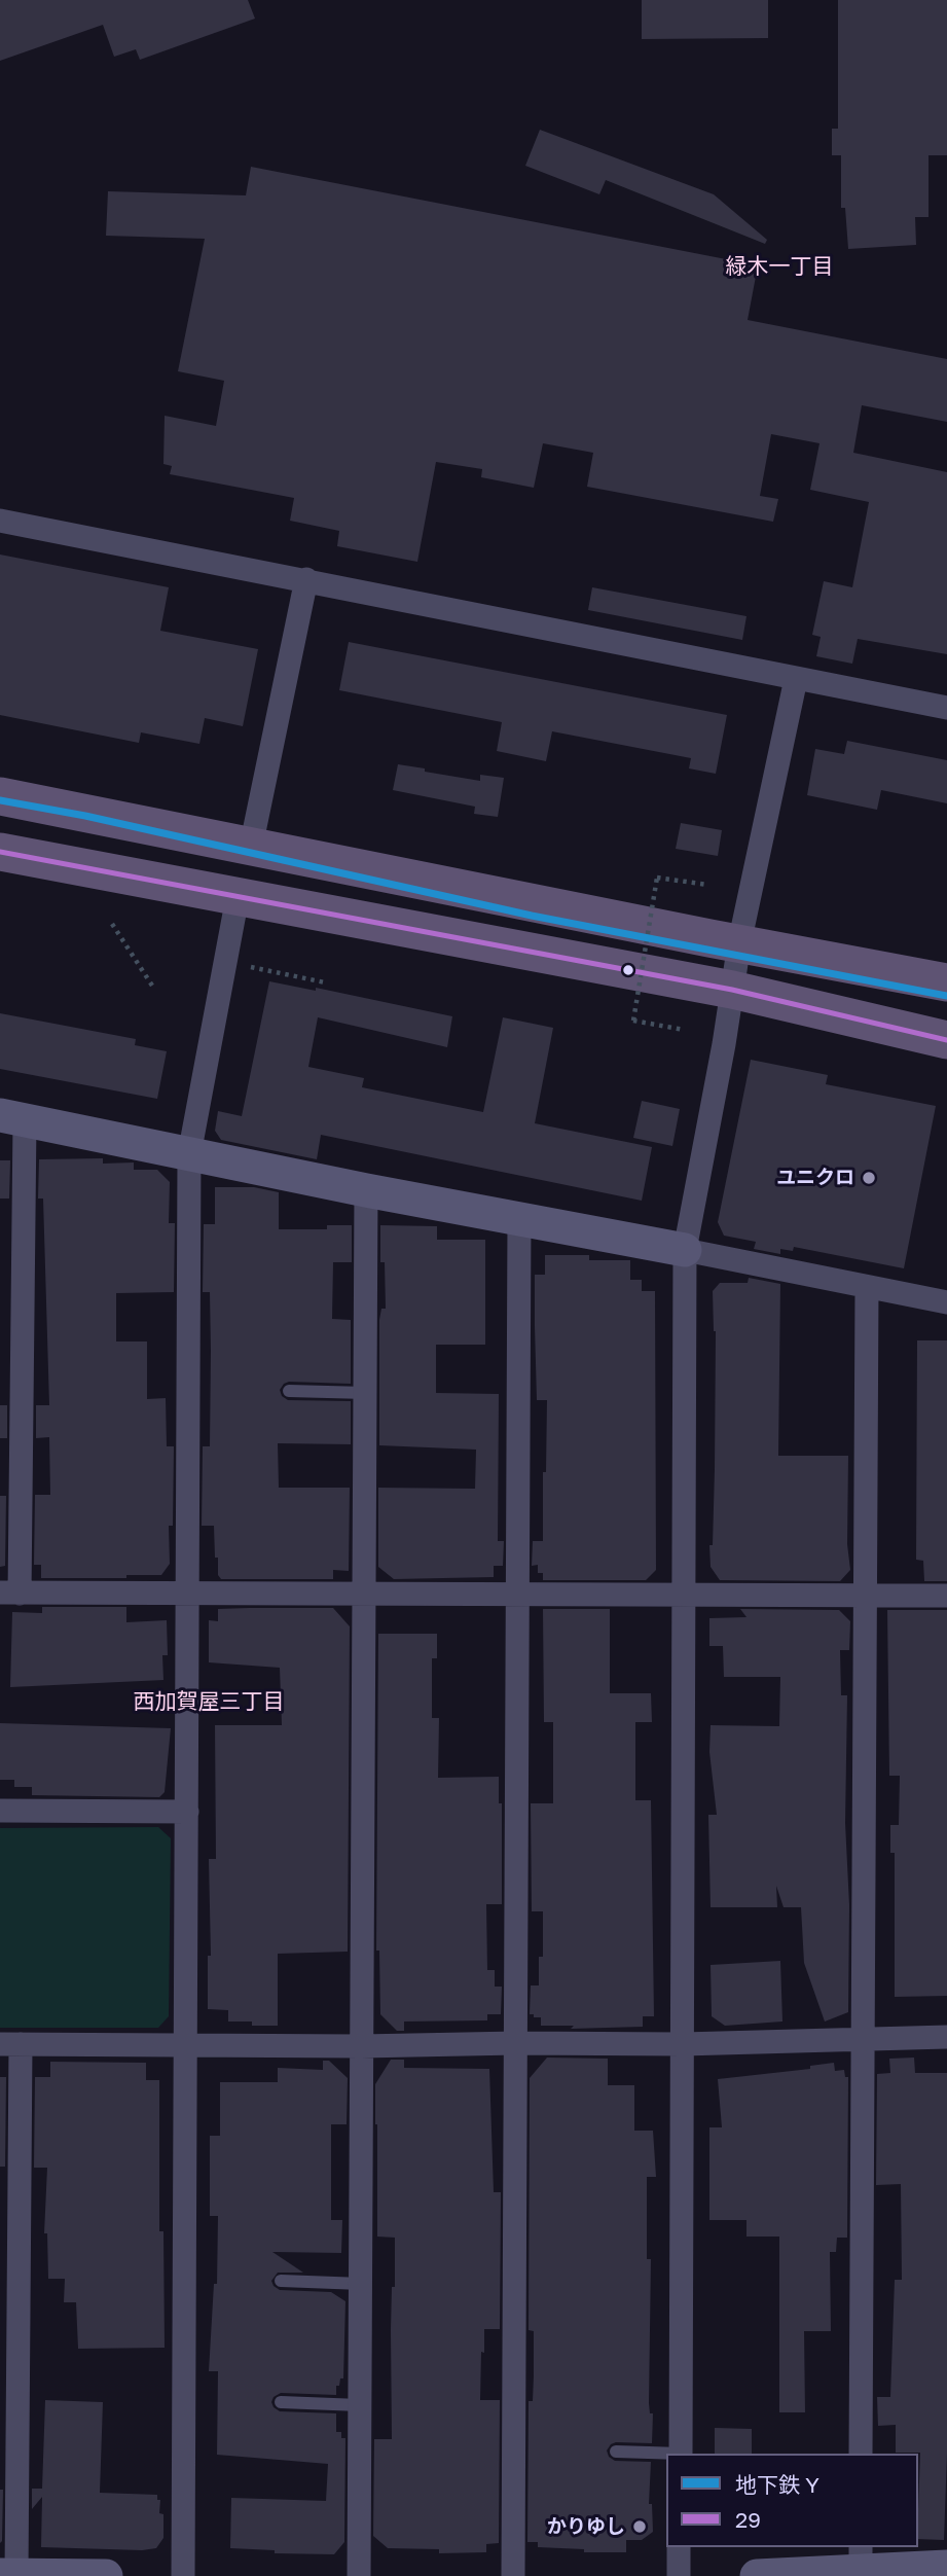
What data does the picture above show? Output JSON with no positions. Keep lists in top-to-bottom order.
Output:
{
  "districts": ["緑木一丁目", "西加賀屋三丁目"],
  "places": ["ユニクロ", "かりゆし"],
  "lines": ["metro line Y", "transit line 29"],
  "legend": ["地下鉄 Y", "29"]
}
